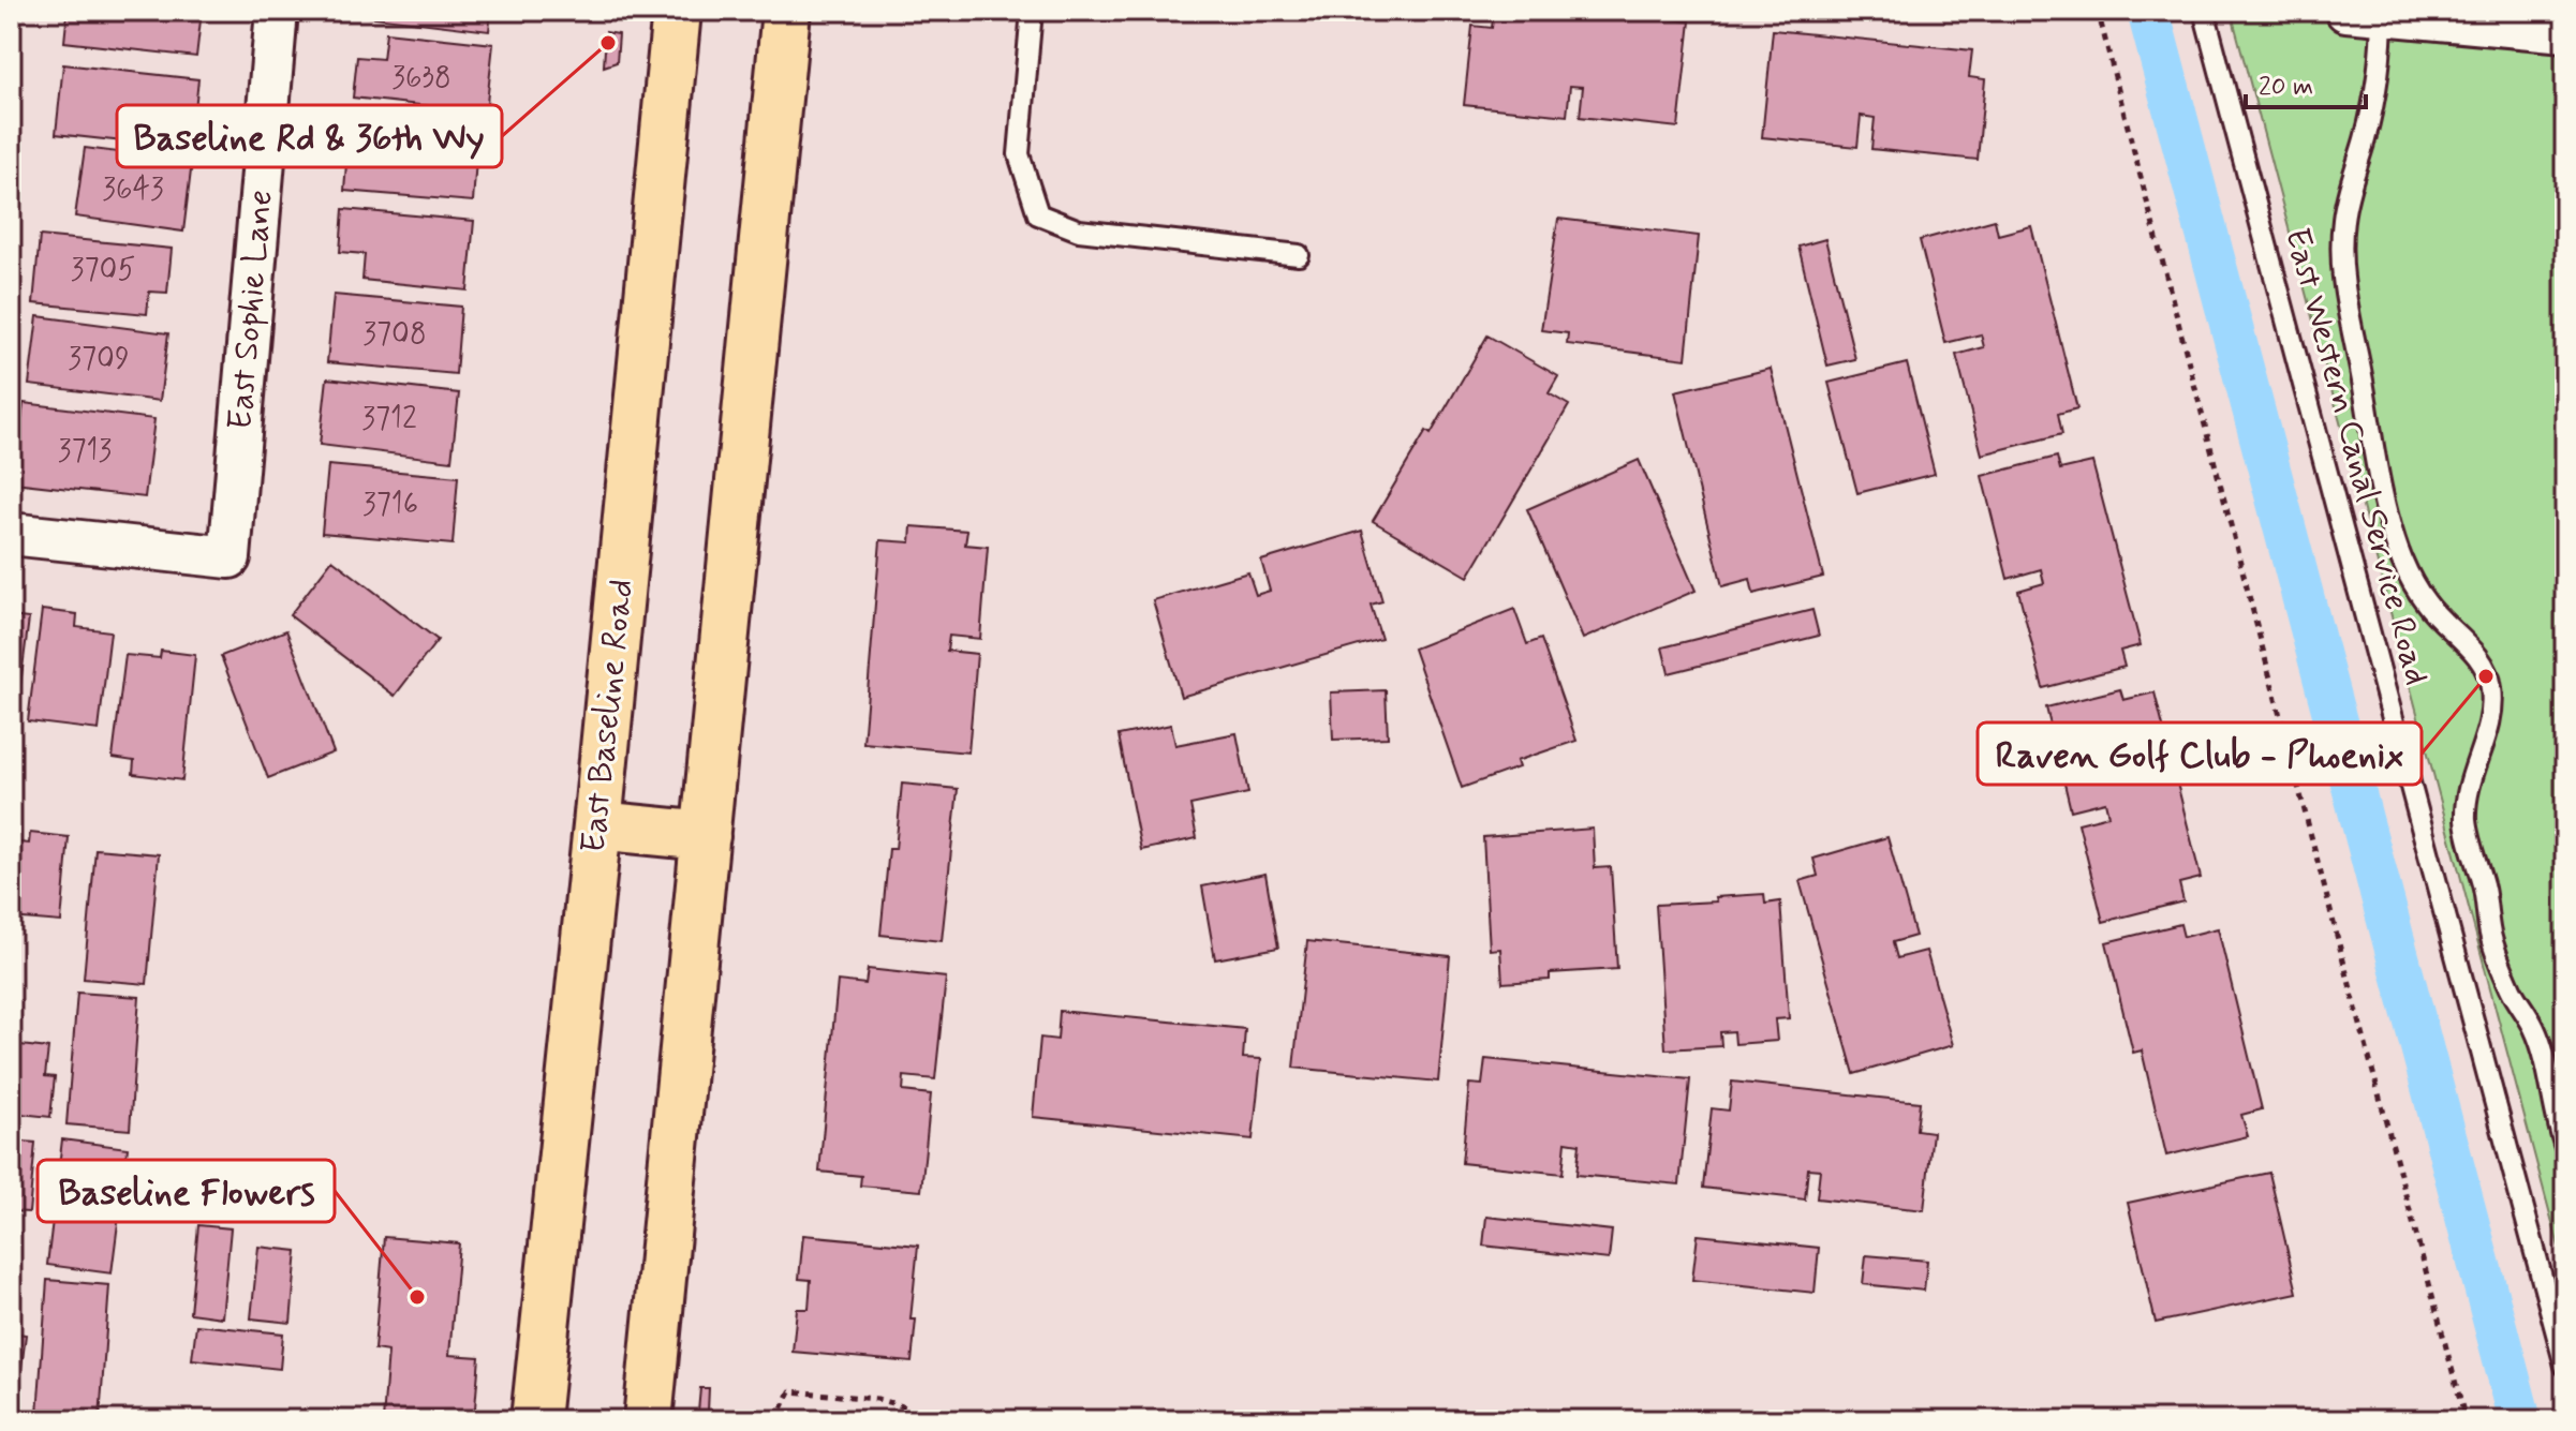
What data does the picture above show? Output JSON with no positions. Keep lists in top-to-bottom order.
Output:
{
  "streets": {
    "main road": ["East Baseline Road"],
    "street": ["East Sophie Lane"],
    "lane": ["East Western Canal Service Road"]
  },
  "places": ["Baseline Rd & 36th Wy", "Raven Golf Club - Phoenix", "Baseline Flowers"],
  "house_numbers": [
    "3638",
    "3643",
    "3705",
    "3708",
    "3709",
    "3712",
    "3713",
    "3716"
  ],
  "scale_bar": "20 m"
}
